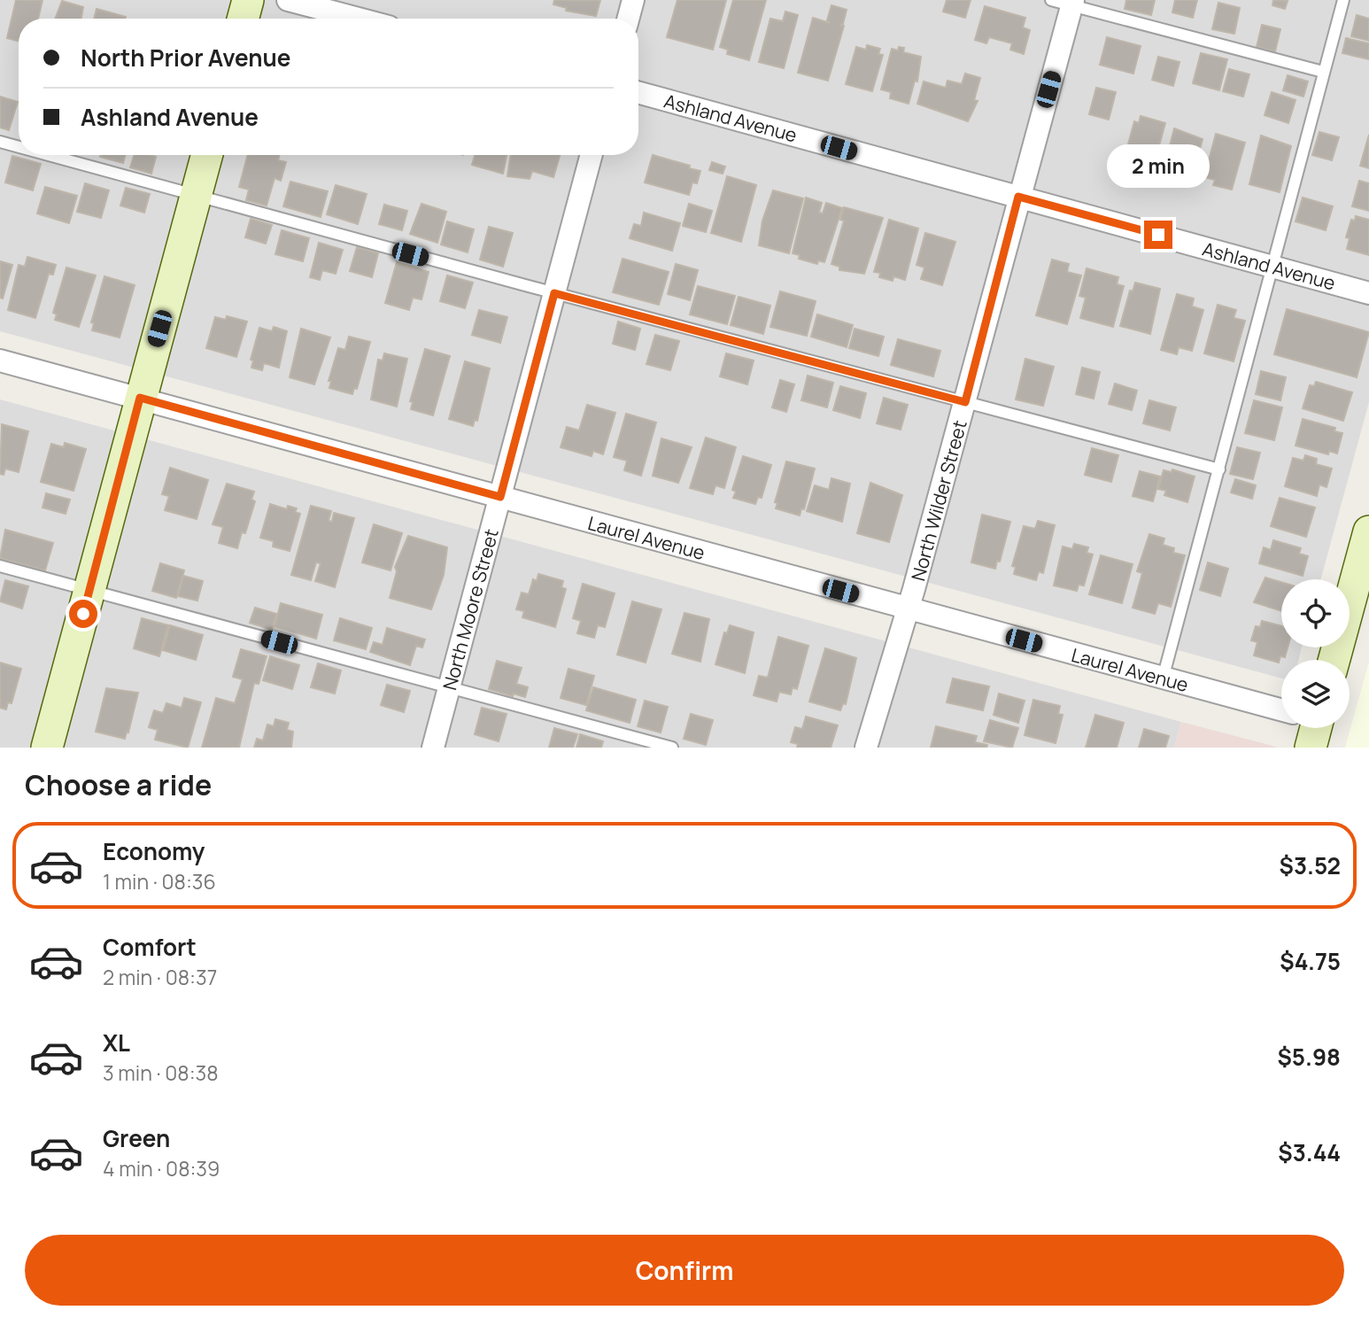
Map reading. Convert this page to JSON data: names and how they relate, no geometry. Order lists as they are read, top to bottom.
{
  "streets": {
    "street": [
      "Ashland Avenue",
      "North Wilder Street",
      "Laurel Avenue",
      "North Moore Street"
    ]
  },
  "crossings": [
    ["Ashland Avenue", "North Wilder Street"],
    ["North Wilder Street", "Laurel Avenue"],
    ["Laurel Avenue", "North Moore Street"]
  ],
  "page": {
    "banner": ["North Prior Avenue", "Ashland Avenue"],
    "bubble": "2 min",
    "heading": "Choose a ride",
    "list": [
      {
        "name": "Economy",
        "note": "1 min · 08:36",
        "value": "$3.52"
      },
      {
        "name": "Comfort",
        "note": "2 min · 08:37",
        "value": "$4.75"
      },
      {
        "name": "XL",
        "note": "3 min · 08:38",
        "value": "$5.98"
      },
      {
        "name": "Green",
        "note": "4 min · 08:39",
        "value": "$3.44"
      }
    ],
    "buttons": "Confirm"
  }
}
